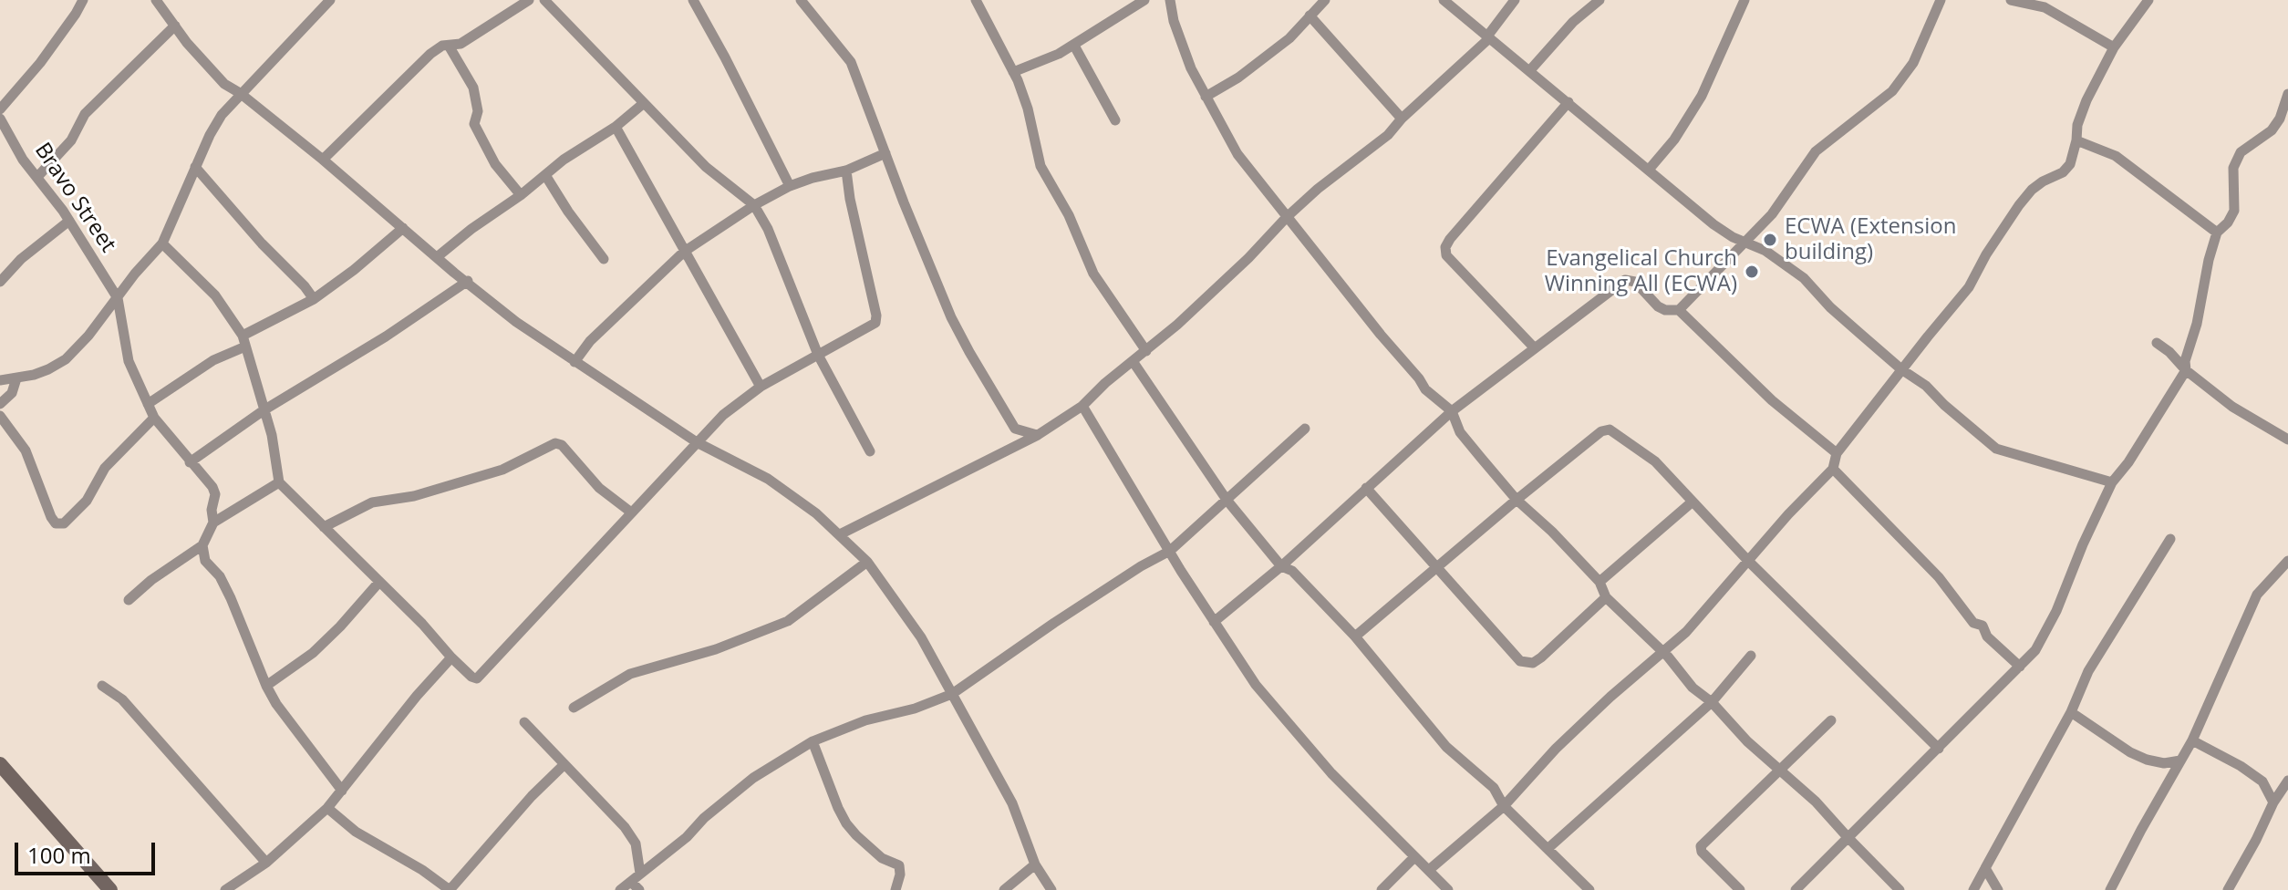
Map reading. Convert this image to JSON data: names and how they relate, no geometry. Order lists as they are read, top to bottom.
{
  "streets": {
    "street": ["Bravo Street"]
  },
  "places": ["ECWA (Extension building)", "Evangelical Church Winning All (ECWA)"],
  "scale_bar": "100 m"
}
